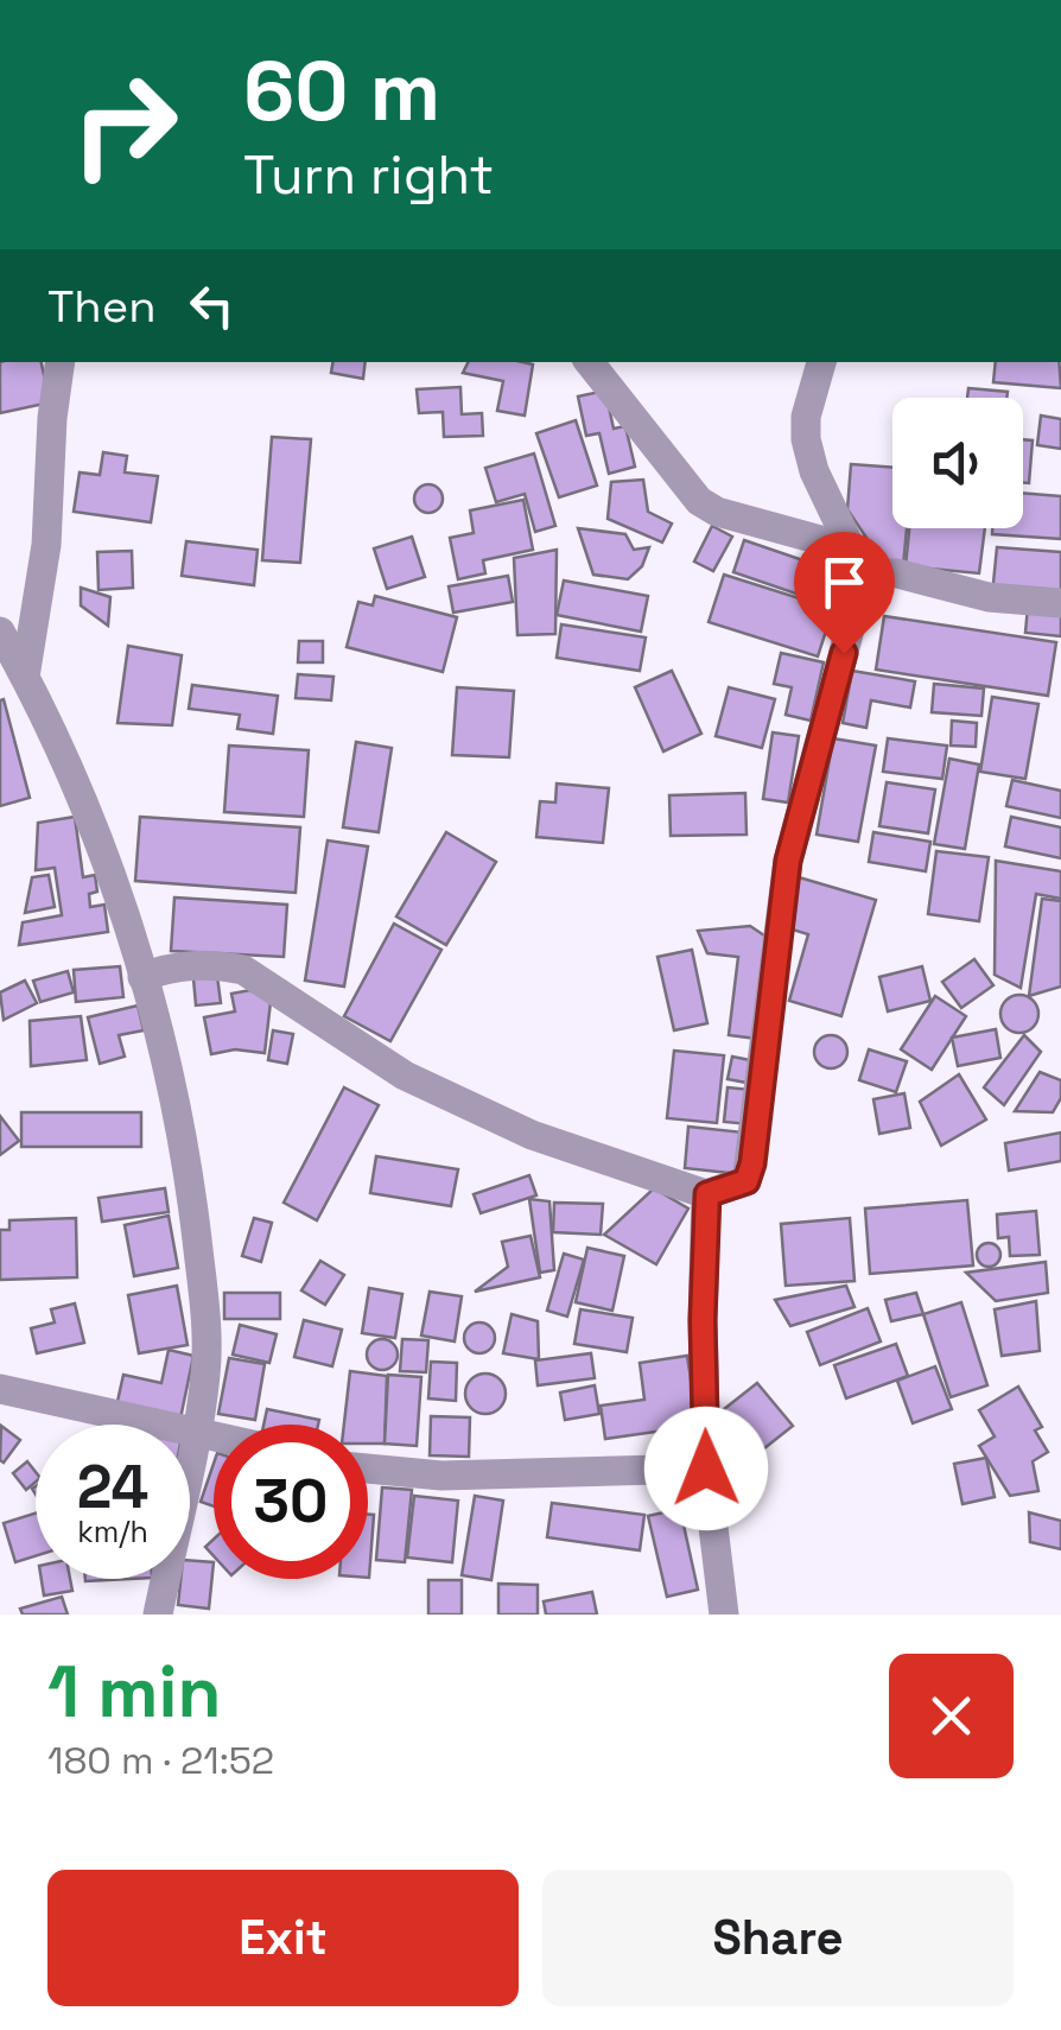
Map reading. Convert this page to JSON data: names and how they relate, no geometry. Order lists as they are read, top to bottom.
{
  "page": {
    "turn": ["60 m", "Turn right"],
    "then": "Then",
    "speed": "24 km/h",
    "limit": "30",
    "heading": ["1 min", "180 m · 21:52"],
    "buttons": ["Exit", "Share"]
  }
}
